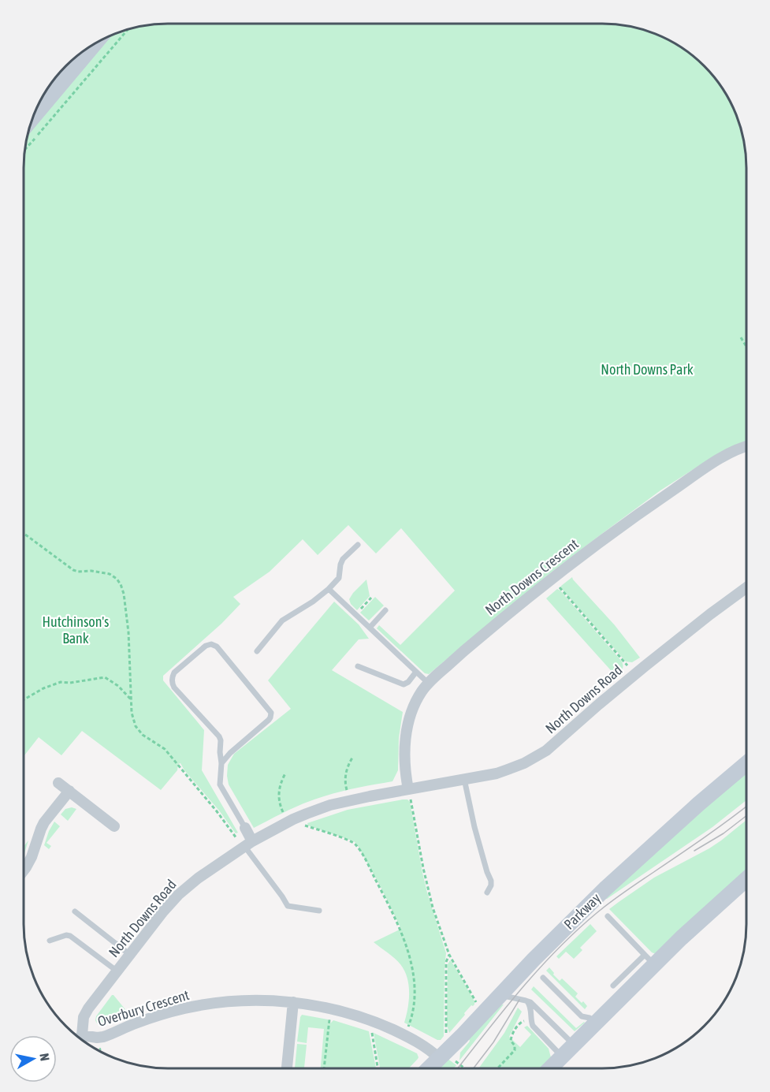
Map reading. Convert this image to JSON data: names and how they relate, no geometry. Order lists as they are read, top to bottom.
{
  "streets": {
    "street": [
      "North Downs Crescent",
      "North Downs Road",
      "Parkway",
      "Overbury Crescent"
    ]
  },
  "crossings": [
    ["North Downs Crescent", "North Downs Road"],
    ["North Downs Road", "Overbury Crescent"],
    ["Parkway", "Overbury Crescent"]
  ],
  "parks": ["North Downs Park", "Hutchinson's Bank"],
  "north": "right"
}
